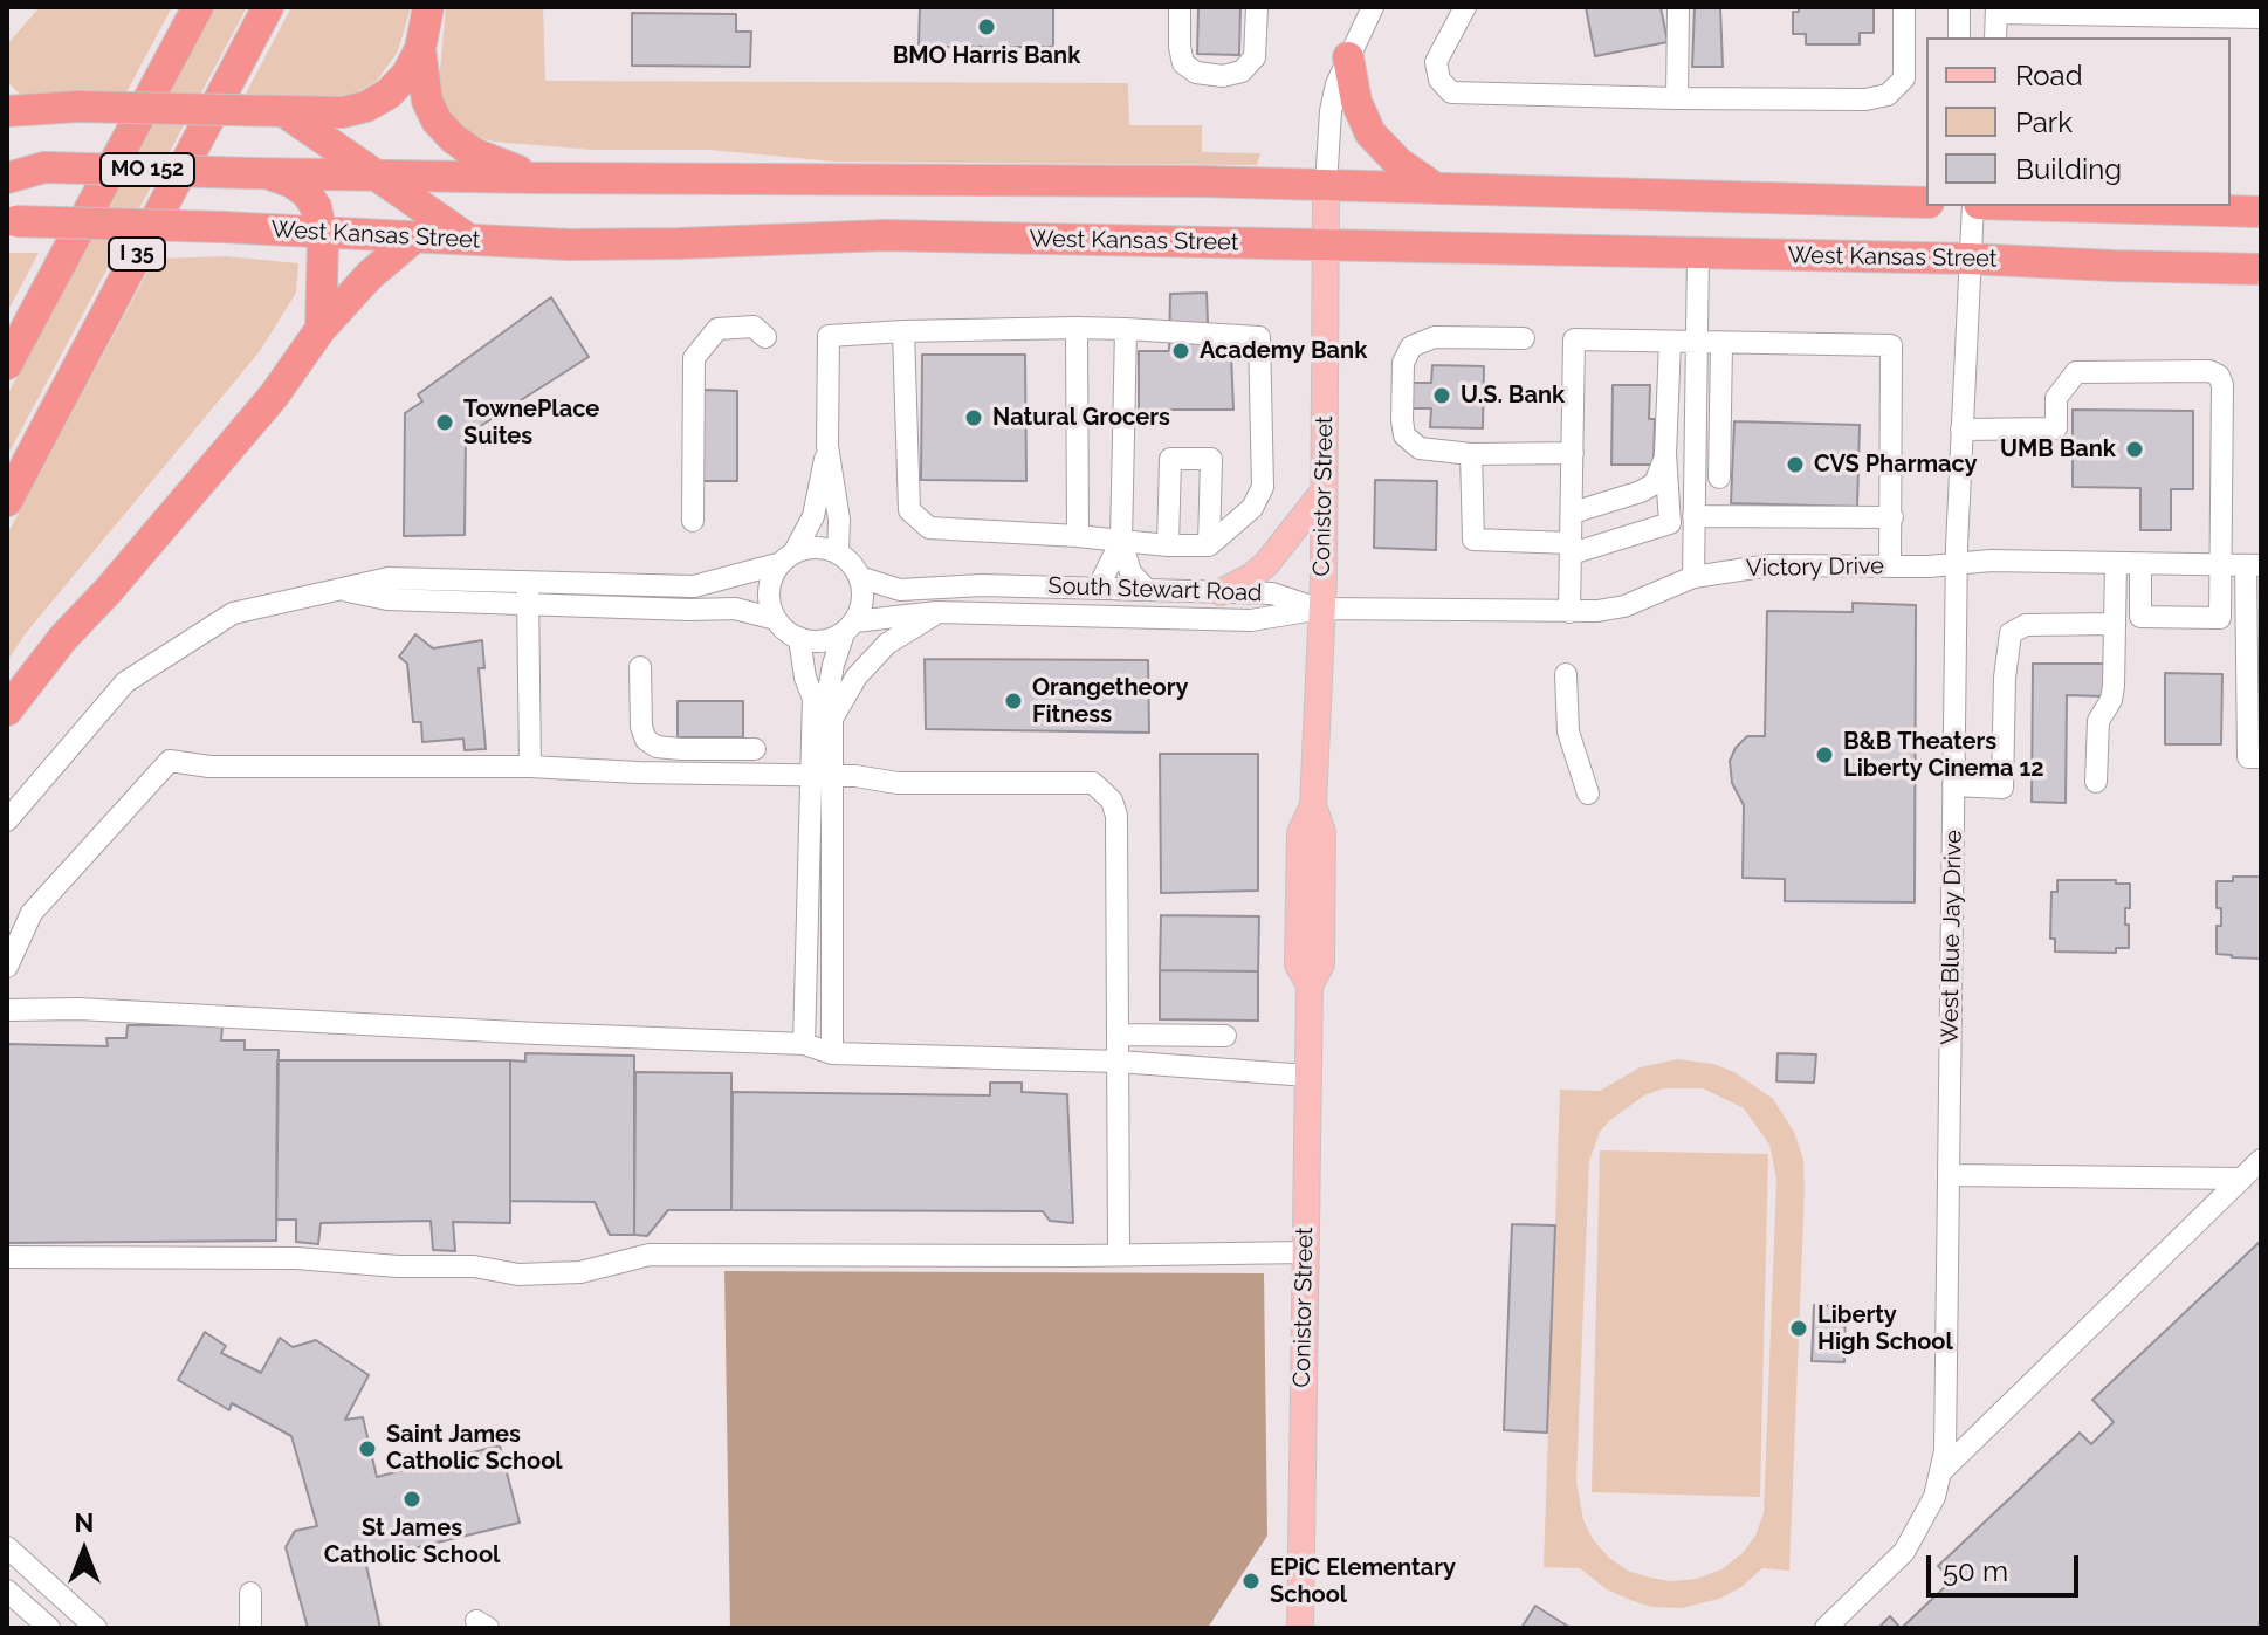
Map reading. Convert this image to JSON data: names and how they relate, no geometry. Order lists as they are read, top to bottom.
{
  "streets": {
    "highway": ["MO 152", "West Kansas Street", "I 35"],
    "main road": ["Conistor Street"],
    "street": ["Victory Drive", "South Stewart Road", "West Blue Jay Drive"]
  },
  "crossings": [
    ["West Kansas Street", "Conistor Street"],
    ["West Kansas Street", "West Blue Jay Drive"],
    ["Conistor Street", "Victory Drive"],
    ["Conistor Street", "South Stewart Road"],
    ["Victory Drive", "South Stewart Road"],
    ["Victory Drive", "West Blue Jay Drive"]
  ],
  "places": [
    "BMO Harris Bank",
    "Academy Bank",
    "U.S. Bank",
    "Natural Grocers",
    "TownePlace Suites",
    "UMB Bank",
    "CVS Pharmacy",
    "Orangetheory Fitness",
    "B&B Theaters Liberty Cinema 12",
    "Liberty High School",
    "Saint James Catholic School",
    "St James Catholic School",
    "EPiC Elementary School"
  ],
  "legend": ["Road", "Park", "Building"],
  "scale_bar": "50 m",
  "north": "top"
}
